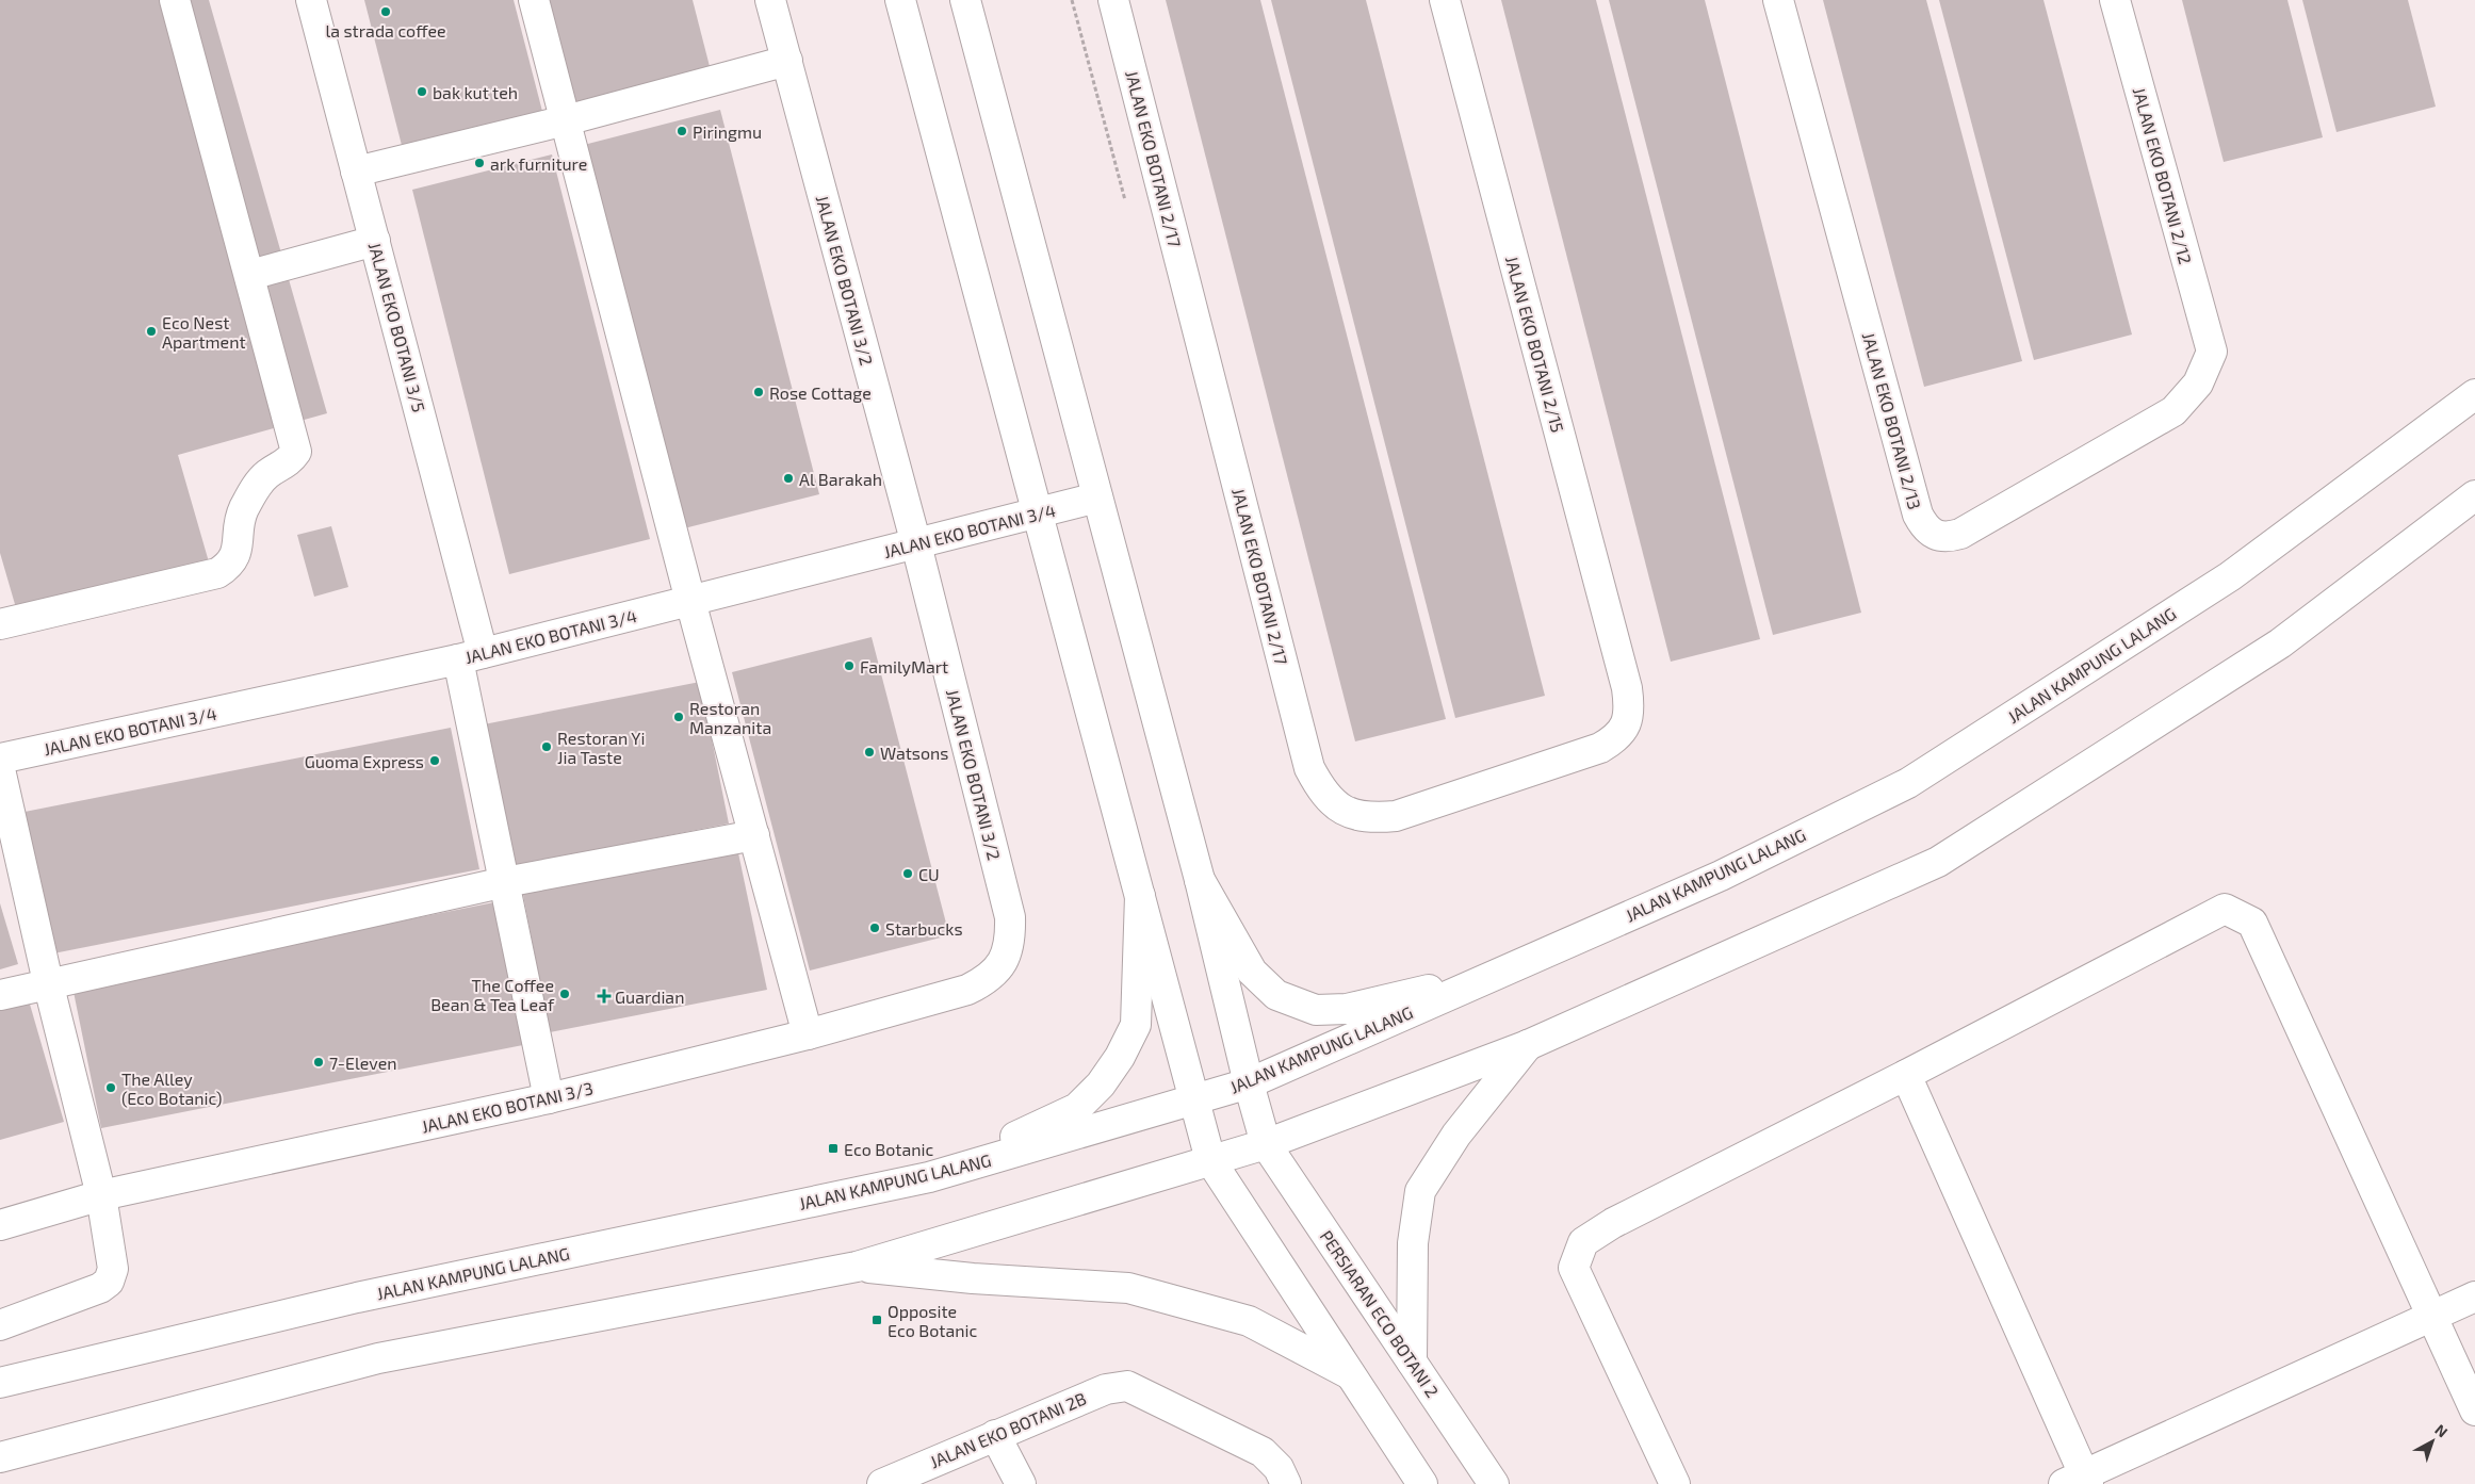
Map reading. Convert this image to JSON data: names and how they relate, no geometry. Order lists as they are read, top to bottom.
{
  "streets": {
    "street": [
      "JALAN EKO BOTANI 2/17",
      "JALAN EKO BOTANI 2/12",
      "JALAN EKO BOTANI 3/2",
      "JALAN EKO BOTANI 3/5",
      "JALAN EKO BOTANI 2/15",
      "JALAN EKO BOTANI 2/13",
      "JALAN EKO BOTANI 3/4",
      "JALAN KAMPUNG LALANG",
      "JALAN EKO BOTANI 3/3",
      "PERSIARAN ECO BOTANI 2",
      "JALAN EKO BOTANI 2B"
    ]
  },
  "crossings": [
    ["JALAN EKO BOTANI 2/17", "JALAN EKO BOTANI 2/15"],
    ["JALAN EKO BOTANI 2/12", "JALAN EKO BOTANI 2/13"],
    ["JALAN EKO BOTANI 3/2", "JALAN EKO BOTANI 3/4"],
    ["JALAN EKO BOTANI 3/2", "JALAN EKO BOTANI 3/3"],
    ["JALAN EKO BOTANI 3/5", "JALAN EKO BOTANI 3/4"],
    ["JALAN EKO BOTANI 3/5", "JALAN EKO BOTANI 3/3"],
    ["JALAN KAMPUNG LALANG", "PERSIARAN ECO BOTANI 2"]
  ],
  "places": {
    "other": [
      "la strada coffee",
      "bak kut teh",
      "Piringmu",
      "ark furniture",
      "Eco Nest Apartment",
      "Rose Cottage",
      "Al Barakah",
      "FamilyMart",
      "Restoran Manzanita",
      "Restoran Yi Jia Taste",
      "Watsons",
      "Guoma Express",
      "CU",
      "Starbucks",
      "The Coffee Bean & Tea Leaf",
      "7-Eleven",
      "The Alley (Eco Botanic)"
    ],
    "health": ["Guardian"],
    "transit": ["Eco Botanic", "Opposite Eco Botanic"]
  },
  "north": "top right"
}
